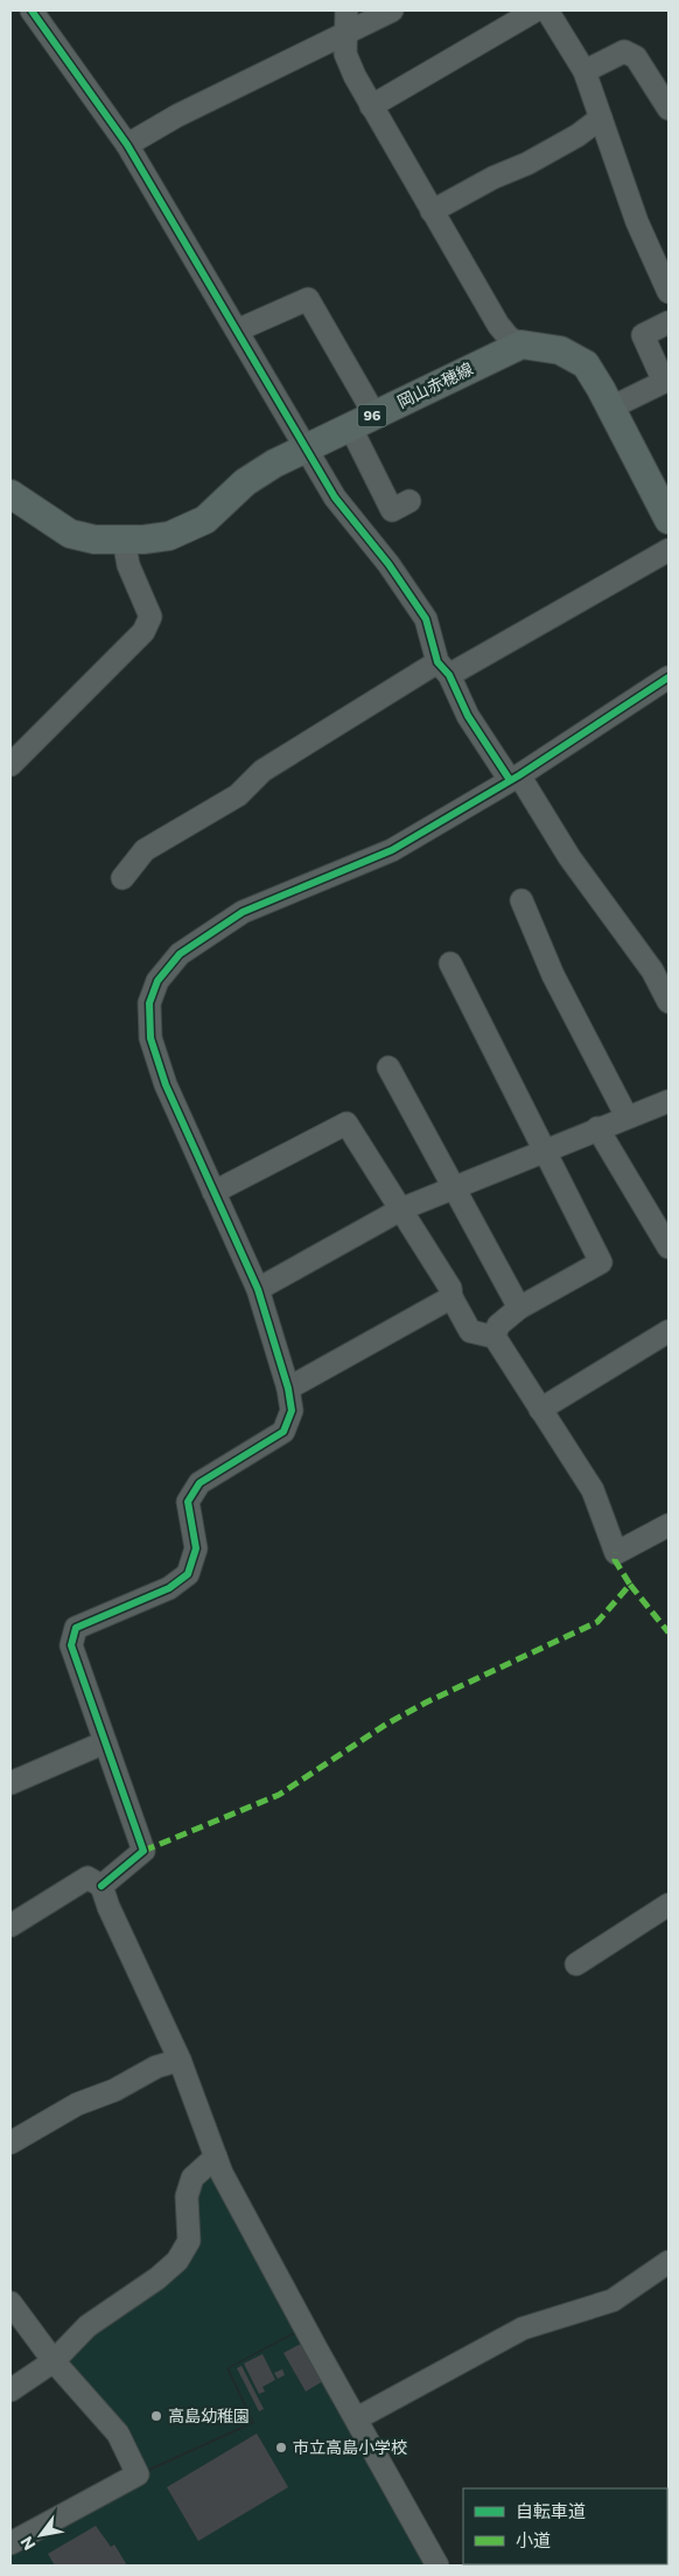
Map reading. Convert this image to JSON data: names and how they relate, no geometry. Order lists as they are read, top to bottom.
{
  "streets": {
    "main road": ["岡山赤穂線", "96"]
  },
  "places": ["高島幼稚園", "市立高島小学校"],
  "legend": ["自転車道", "小道"],
  "north": "bottom left"
}
